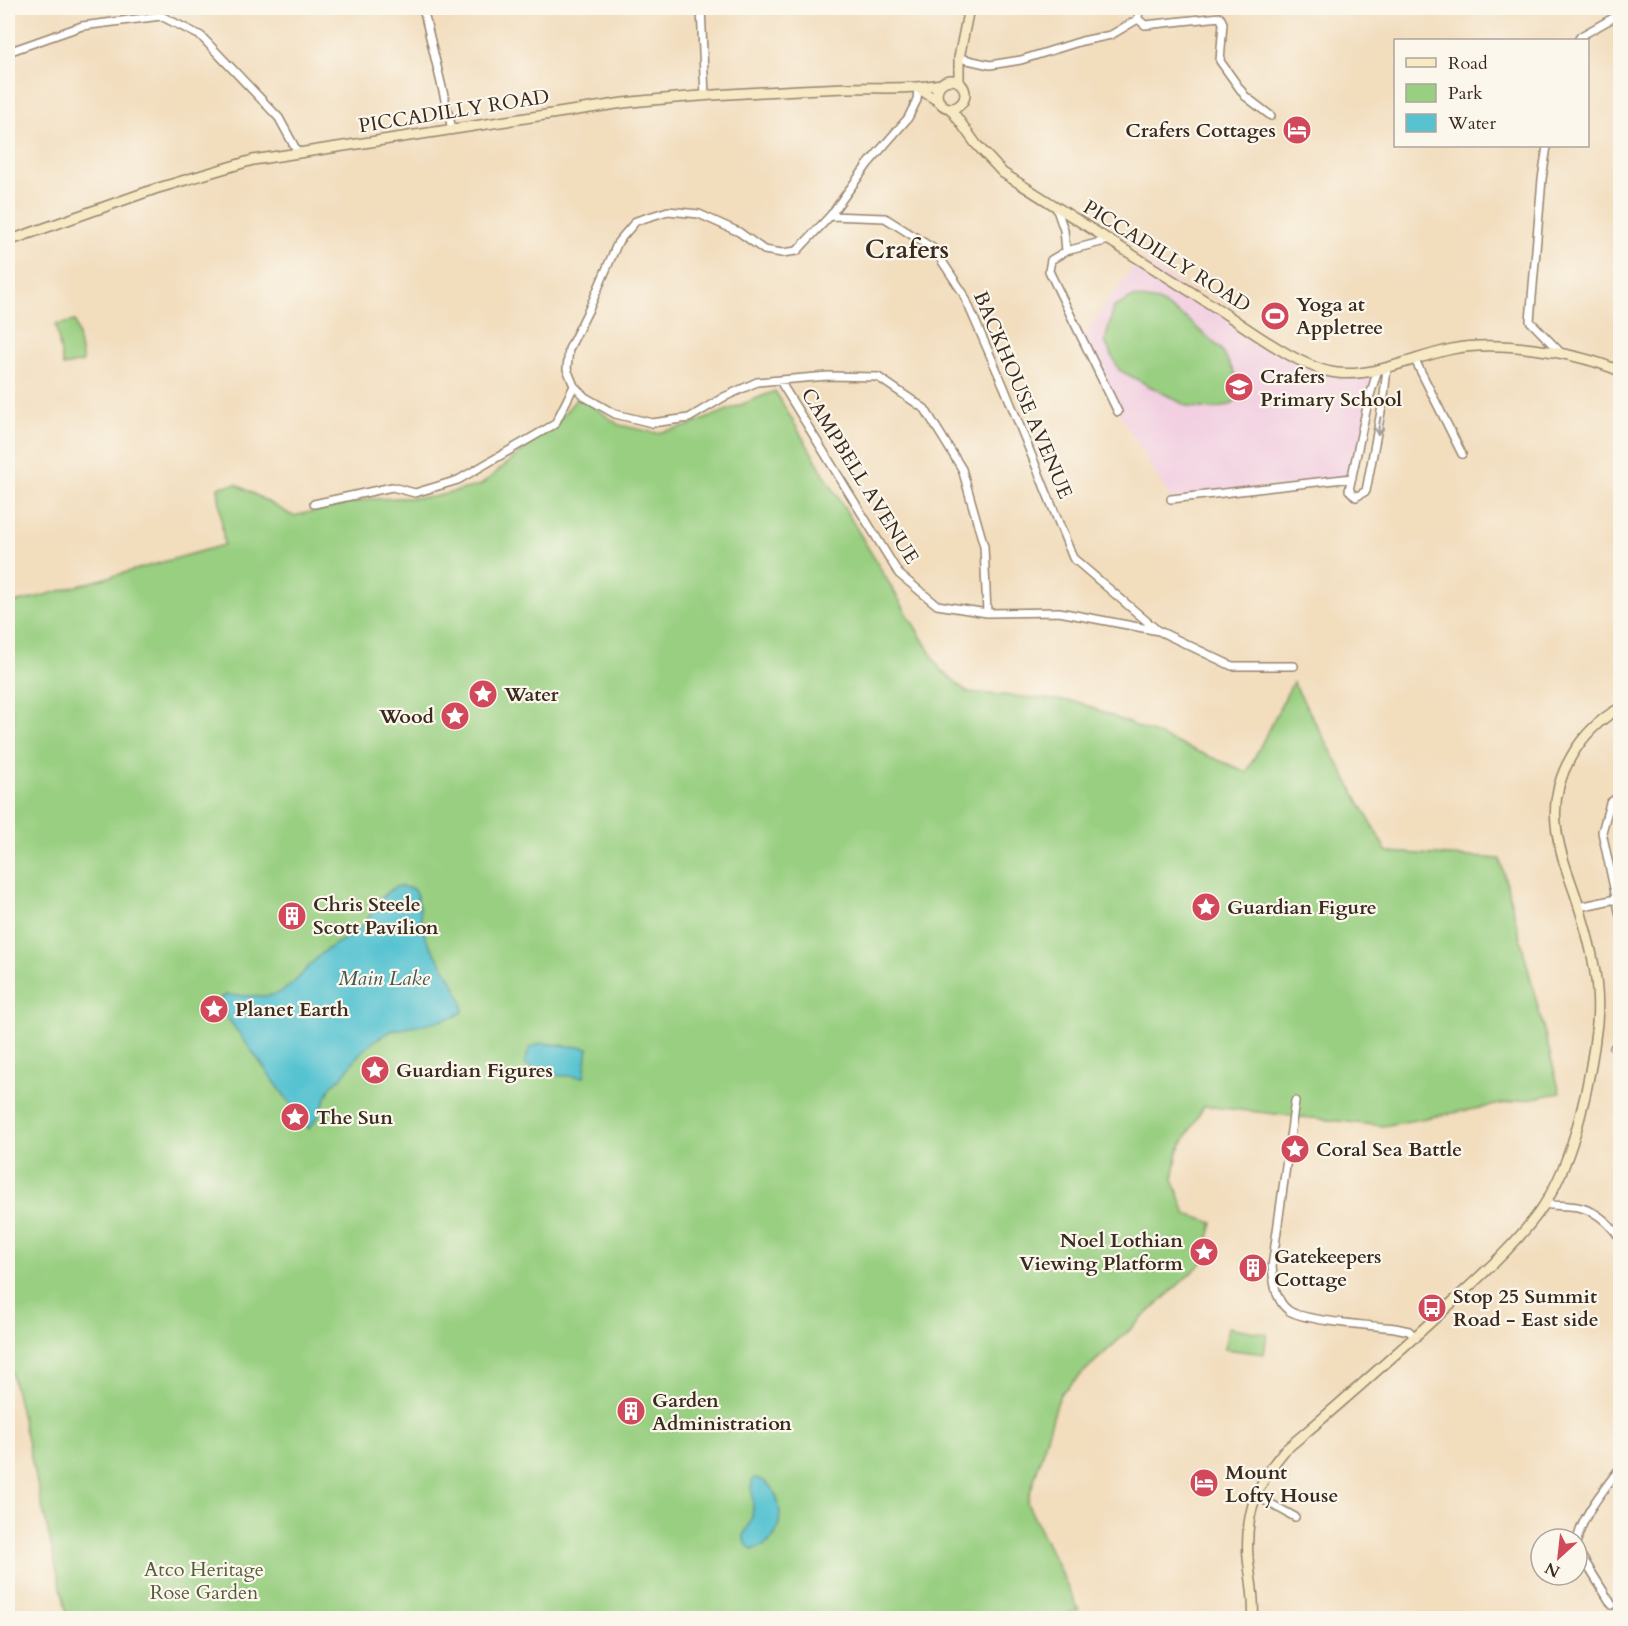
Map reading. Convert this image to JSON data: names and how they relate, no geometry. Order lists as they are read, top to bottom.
{
  "streets": {
    "main road": ["PICCADILLY ROAD"],
    "street": ["BACKHOUSE AVENUE", "CAMPBELL AVENUE"]
  },
  "crossings": [
    ["BACKHOUSE AVENUE", "CAMPBELL AVENUE"]
  ],
  "districts": ["Crafers"],
  "water": ["Main Lake"],
  "parks": ["Atco Heritage Rose Garden"],
  "places": {
    "hotel": ["Crafers Cottages", "Mount Lofty House"],
    "sports": ["Yoga at Appletree"],
    "school or university": ["Crafers Primary School"],
    "place": [
      "Water",
      "Wood",
      "Guardian Figure",
      "Planet Earth",
      "Guardian Figures",
      "The Sun",
      "Coral Sea Battle",
      "Noel Lothian Viewing Platform"
    ],
    "building": ["Chris Steele Scott Pavilion", "Gatekeepers Cottage", "Garden Administration"],
    "bus stop": ["Stop 25 Summit Road - East side"]
  },
  "legend": ["Road", "Park", "Water"],
  "north": "bottom left"
}
